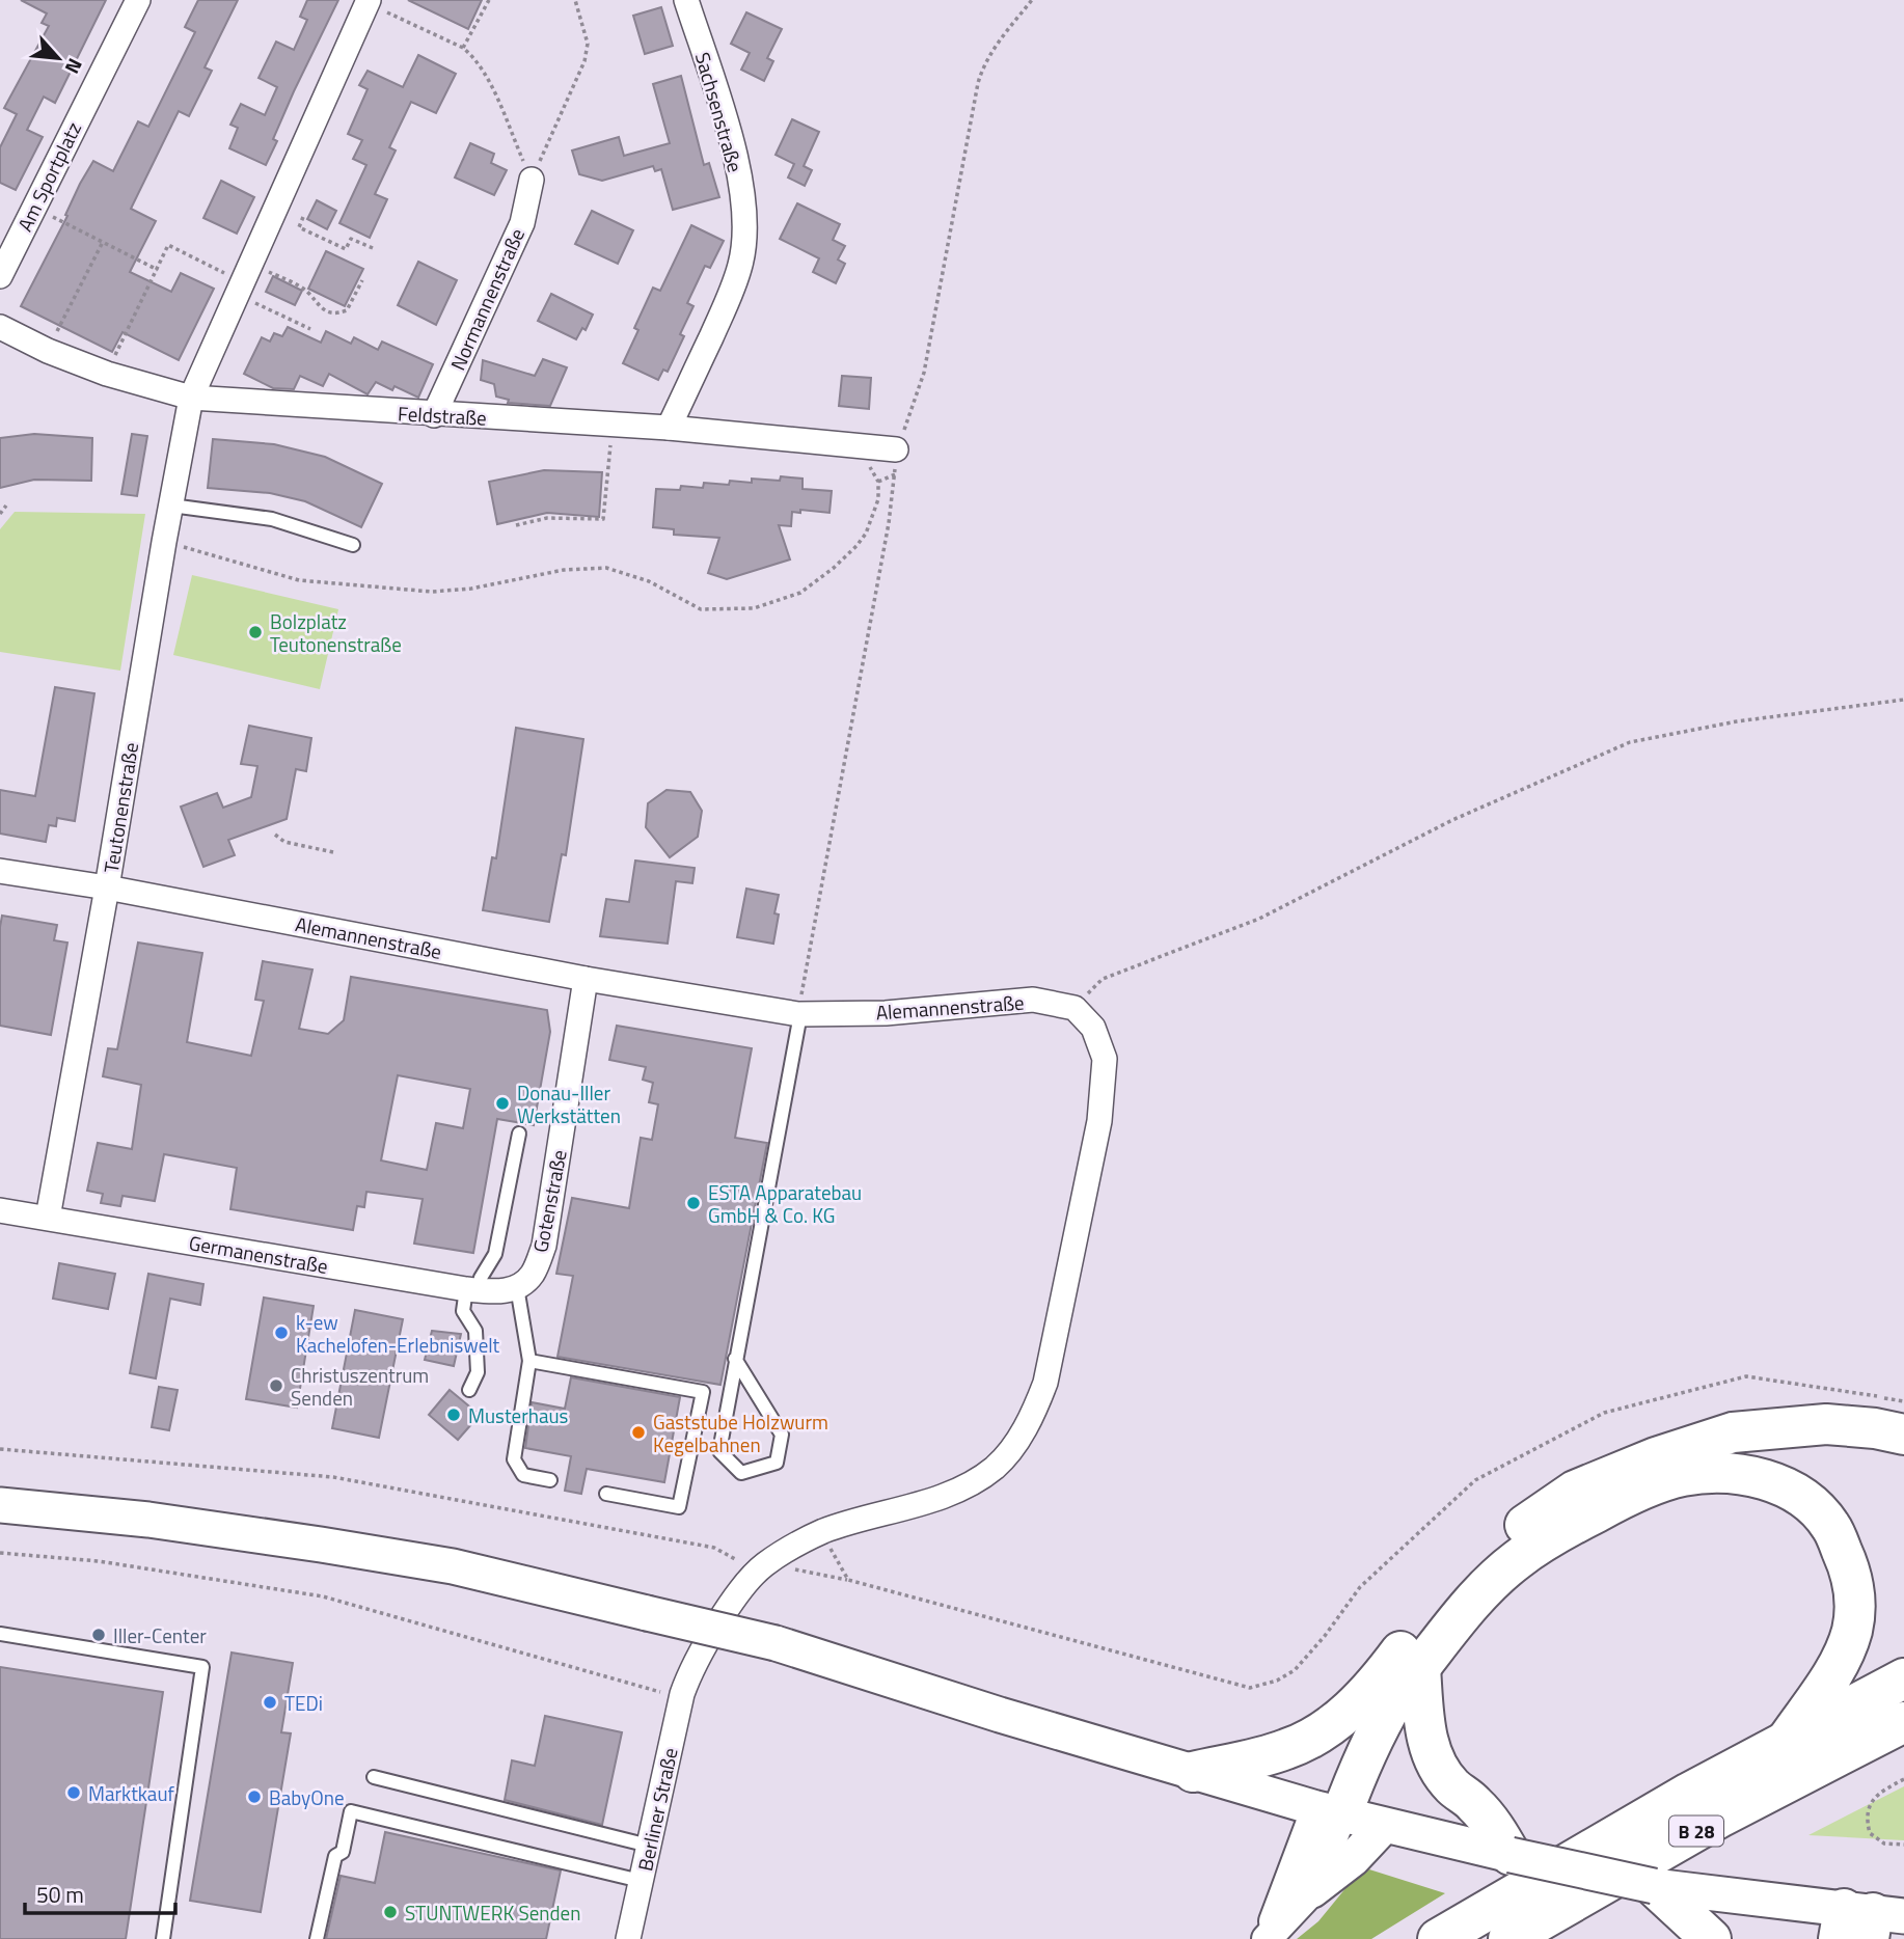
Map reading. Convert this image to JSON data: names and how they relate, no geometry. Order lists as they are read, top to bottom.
{
  "streets": {
    "highway": ["B 28"],
    "street": [
      "Sachsenstraße",
      "Am Sportplatz",
      "Normannenstraße",
      "Feldstraße",
      "Teutonenstraße",
      "Alemannenstraße",
      "Gotenstraße",
      "Germanenstraße",
      "Berliner Straße"
    ]
  },
  "crossings": [
    ["Sachsenstraße", "Feldstraße"],
    ["Normannenstraße", "Feldstraße"],
    ["Feldstraße", "Teutonenstraße"],
    ["Teutonenstraße", "Alemannenstraße"],
    ["Teutonenstraße", "Germanenstraße"],
    ["Alemannenstraße", "Gotenstraße"],
    ["Gotenstraße", "Germanenstraße"]
  ],
  "places": [
    "Bolzplatz Teutonenstraße",
    "Donau-Iller Werkstätten",
    "ESTA Apparatebau GmbH & Co. KG",
    "k-ew Kachelofen-Erlebniswelt",
    "Christuszentrum Senden",
    "Musterhaus",
    "Gaststube Holzwurm Kegelbahnen",
    "Iller-Center",
    "TEDi",
    "Marktkauf",
    "BabyOne",
    "STUNTWERK Senden"
  ],
  "scale_bar": "50 m",
  "north": "bottom right"
}
